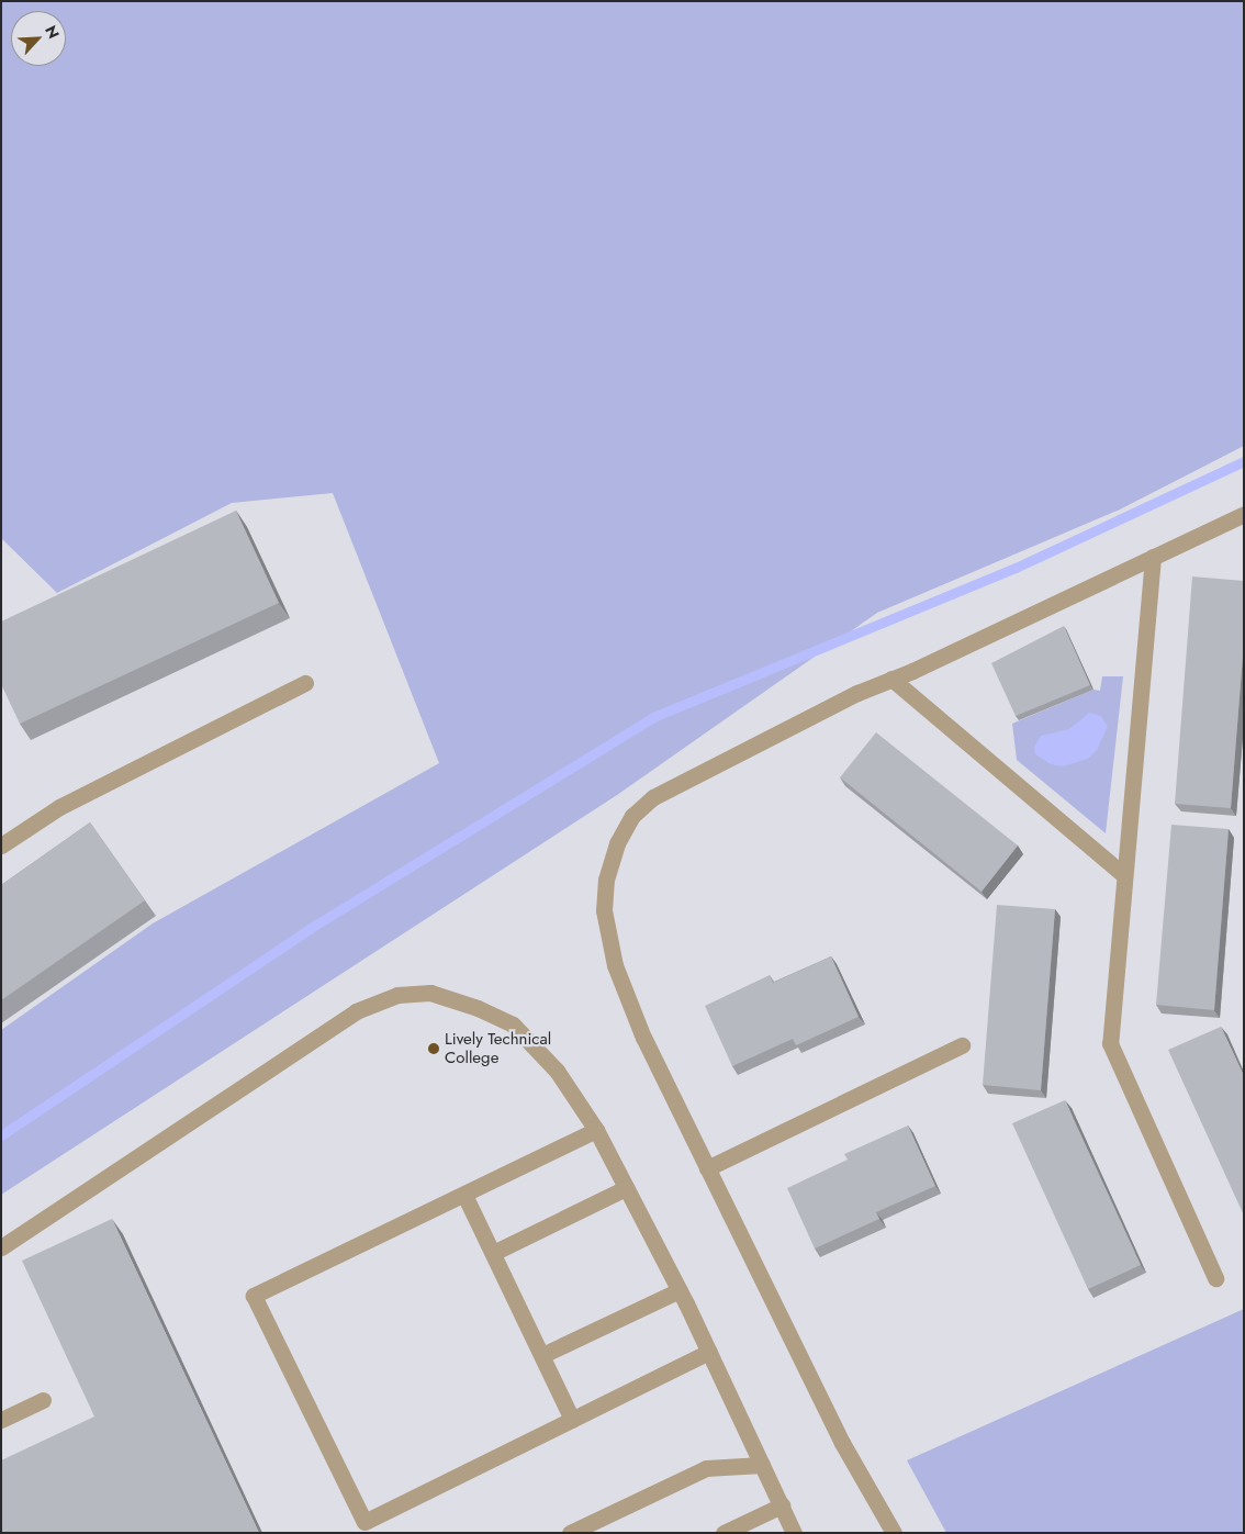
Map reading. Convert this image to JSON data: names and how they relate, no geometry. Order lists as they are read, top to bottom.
{
  "places": ["Lively Technical College"],
  "north": "top right"
}
